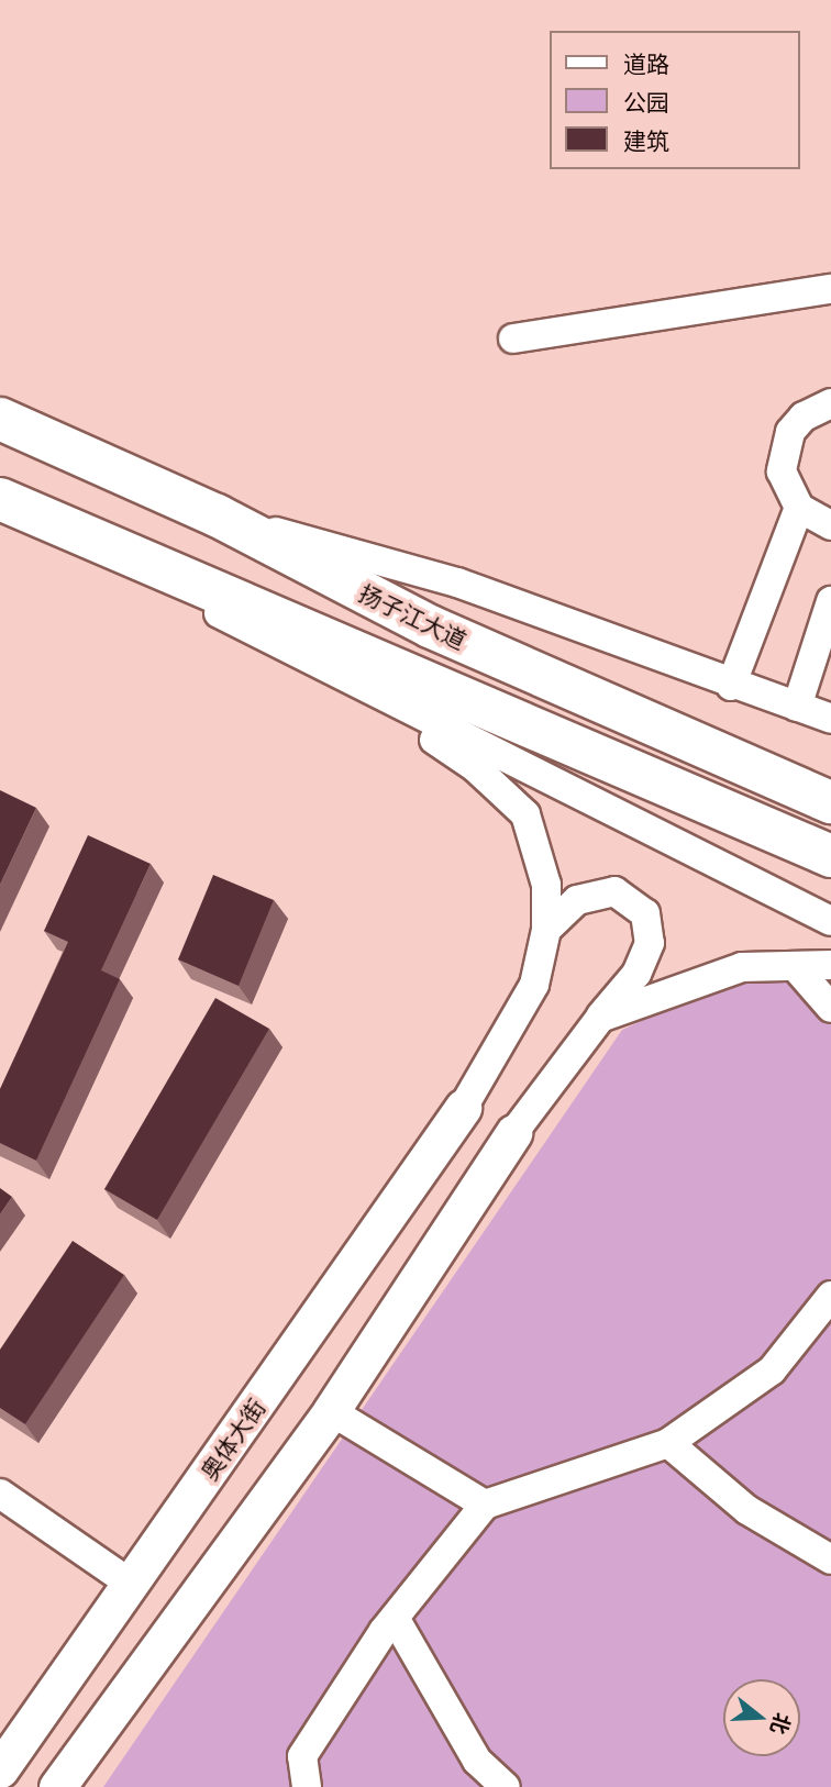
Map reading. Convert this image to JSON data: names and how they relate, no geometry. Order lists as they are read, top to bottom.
{
  "streets": {
    "highway": ["扬子江大道"],
    "main road": ["奥体大街"]
  },
  "legend": ["道路", "公园", "建筑"],
  "north": "right"
}
